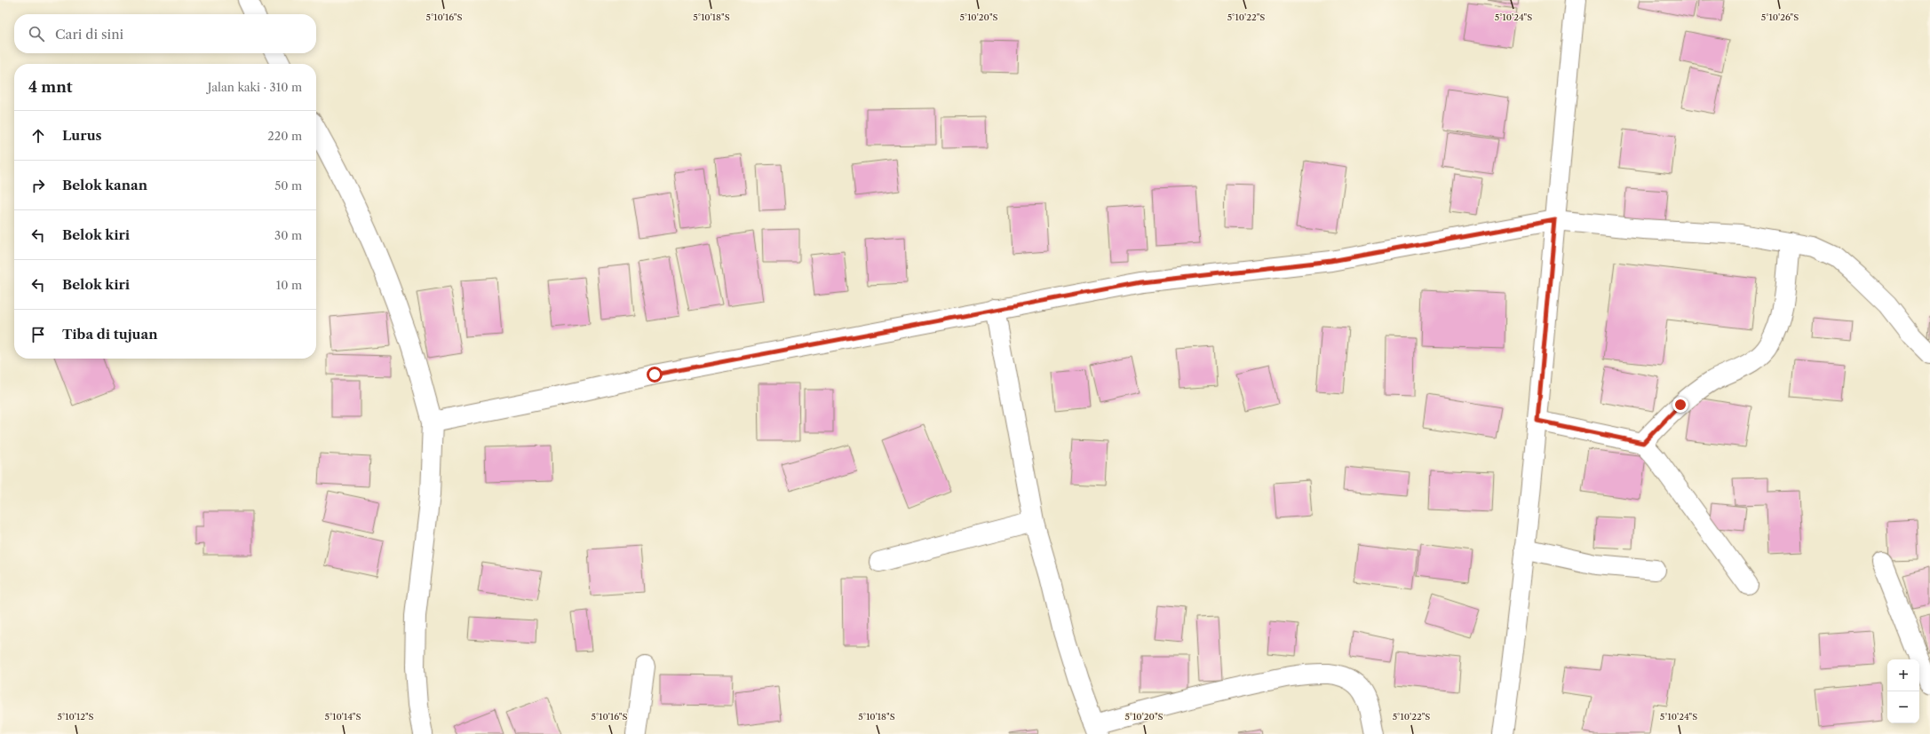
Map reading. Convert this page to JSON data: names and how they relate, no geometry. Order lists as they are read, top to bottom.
{
  "page": {
    "search": "Cari di sini",
    "heading": ["4 mnt", "Jalan kaki · 310 m"],
    "list": [
      ["Lurus", "220 m"],
      ["Belok kanan", "50 m"],
      ["Belok kiri", "30 m"],
      ["Belok kiri", "10 m"],
      "Tiba di tujuan"
    ],
    "map_buttons": ["+", "−"]
  },
  "coordinates": [
    "5°10'16\"S",
    "5°10'18\"S",
    "5°10'20\"S",
    "5°10'22\"S",
    "5°10'24\"S",
    "5°10'26\"S",
    "5°10'12\"S",
    "5°10'14\"S"
  ]
}
